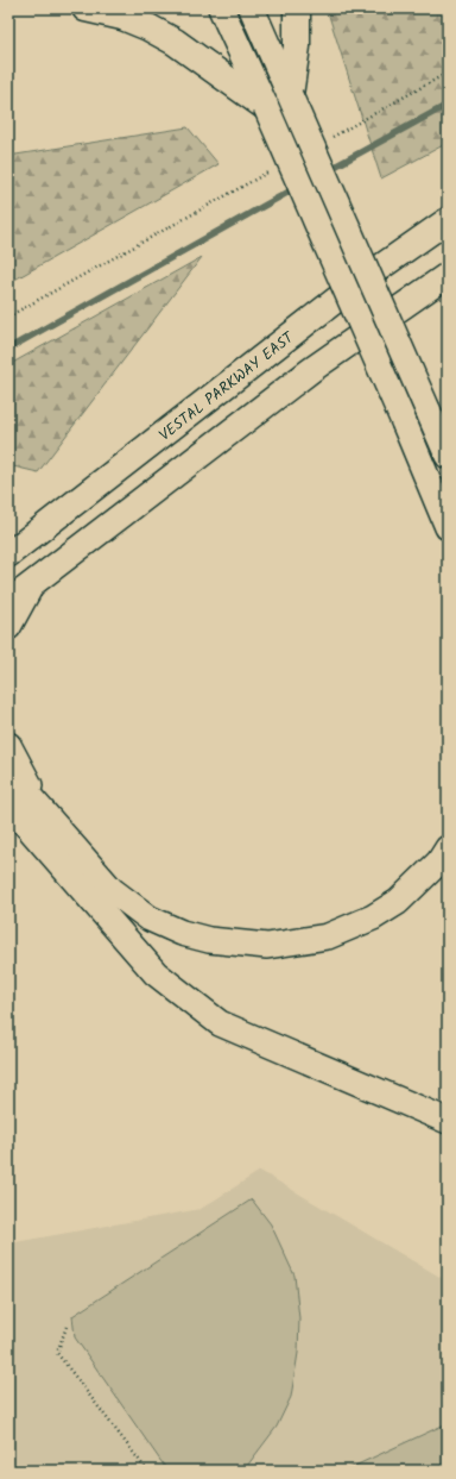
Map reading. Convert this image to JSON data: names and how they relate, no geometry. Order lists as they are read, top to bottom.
{
  "streets": {
    "main road": ["VESTAL PARKWAY EAST"]
  }
}
